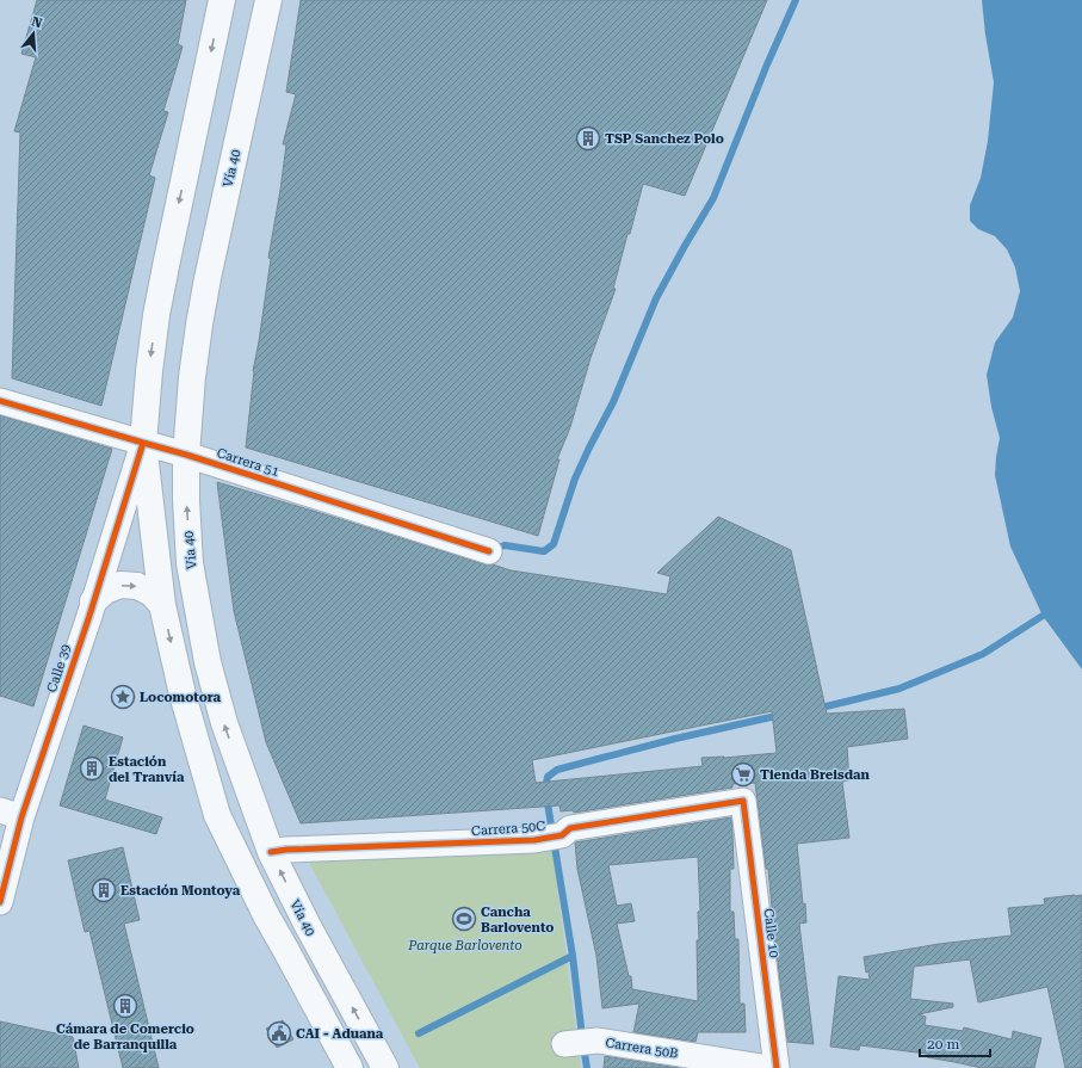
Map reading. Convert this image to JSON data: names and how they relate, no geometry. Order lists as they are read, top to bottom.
{
  "streets": {
    "highway": ["Vía 40"],
    "street": [
      "Carrera 51",
      "Calle 39",
      "Carrera 50C",
      "Calle 10",
      "Carrera 50B"
    ]
  },
  "crossings": [
    ["Vía 40", "Carrera 51"],
    ["Vía 40", "Carrera 50C"],
    ["Carrera 51", "Calle 39"],
    ["Carrera 50C", "Calle 10"]
  ],
  "parks": ["Parque Barlovento"],
  "places": {
    "building": [
      "TSP Sanchez Polo",
      "Estación del Tranvía",
      "Estación Montoya",
      "Cámara de Comercio de Barranquilla"
    ],
    "place": ["Locomotora"],
    "supermarket": ["Tienda Breisdan"],
    "sports": ["Cancha Barlovento"],
    "public building": ["CAI - Aduana"]
  },
  "scale_bar": "20 m",
  "north": "top"
}
